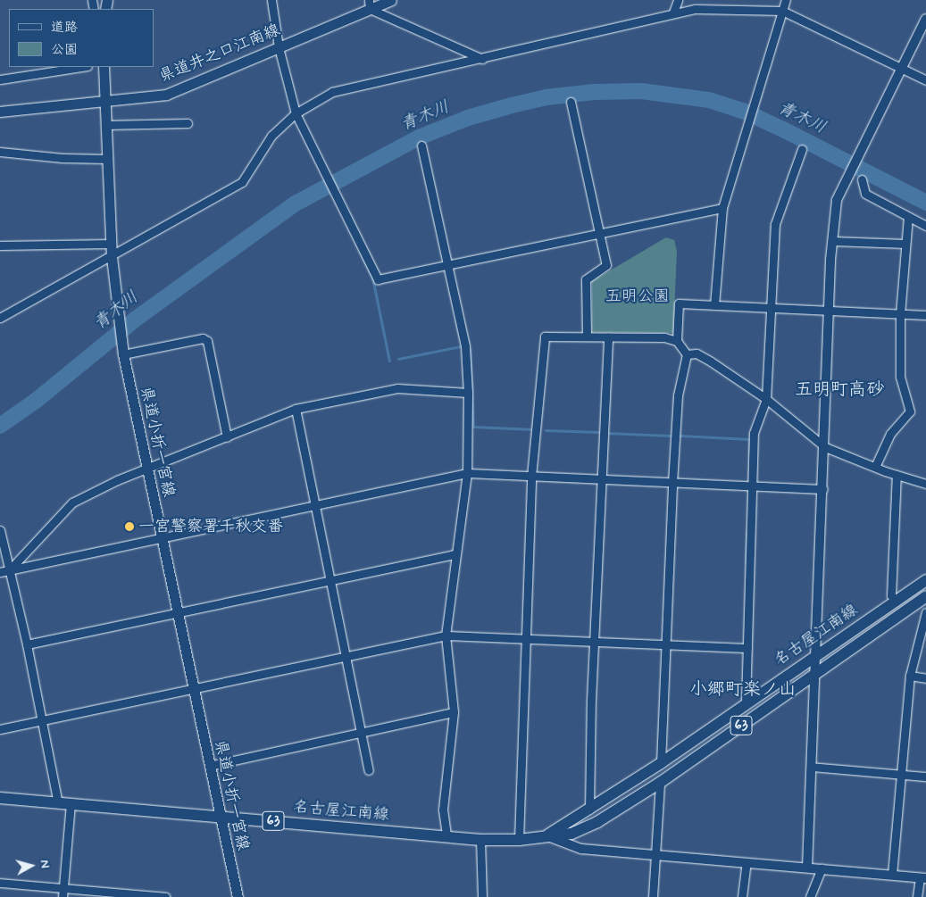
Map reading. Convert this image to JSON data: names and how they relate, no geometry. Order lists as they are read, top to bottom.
{
  "streets": {
    "main road": [
      "県道井之口江南線",
      "県道小折一宮線",
      "名古屋江南線",
      "63"
    ]
  },
  "crossings": [
    ["県道井之口江南線", "県道小折一宮線"],
    ["県道小折一宮線", "名古屋江南線"]
  ],
  "districts": ["五明町高砂", "小郷町楽ノ山"],
  "water": ["青木川"],
  "parks": ["五明公園"],
  "places": ["一宮警察署千秋交番"],
  "legend": ["道路", "公園"],
  "north": "right"
}
